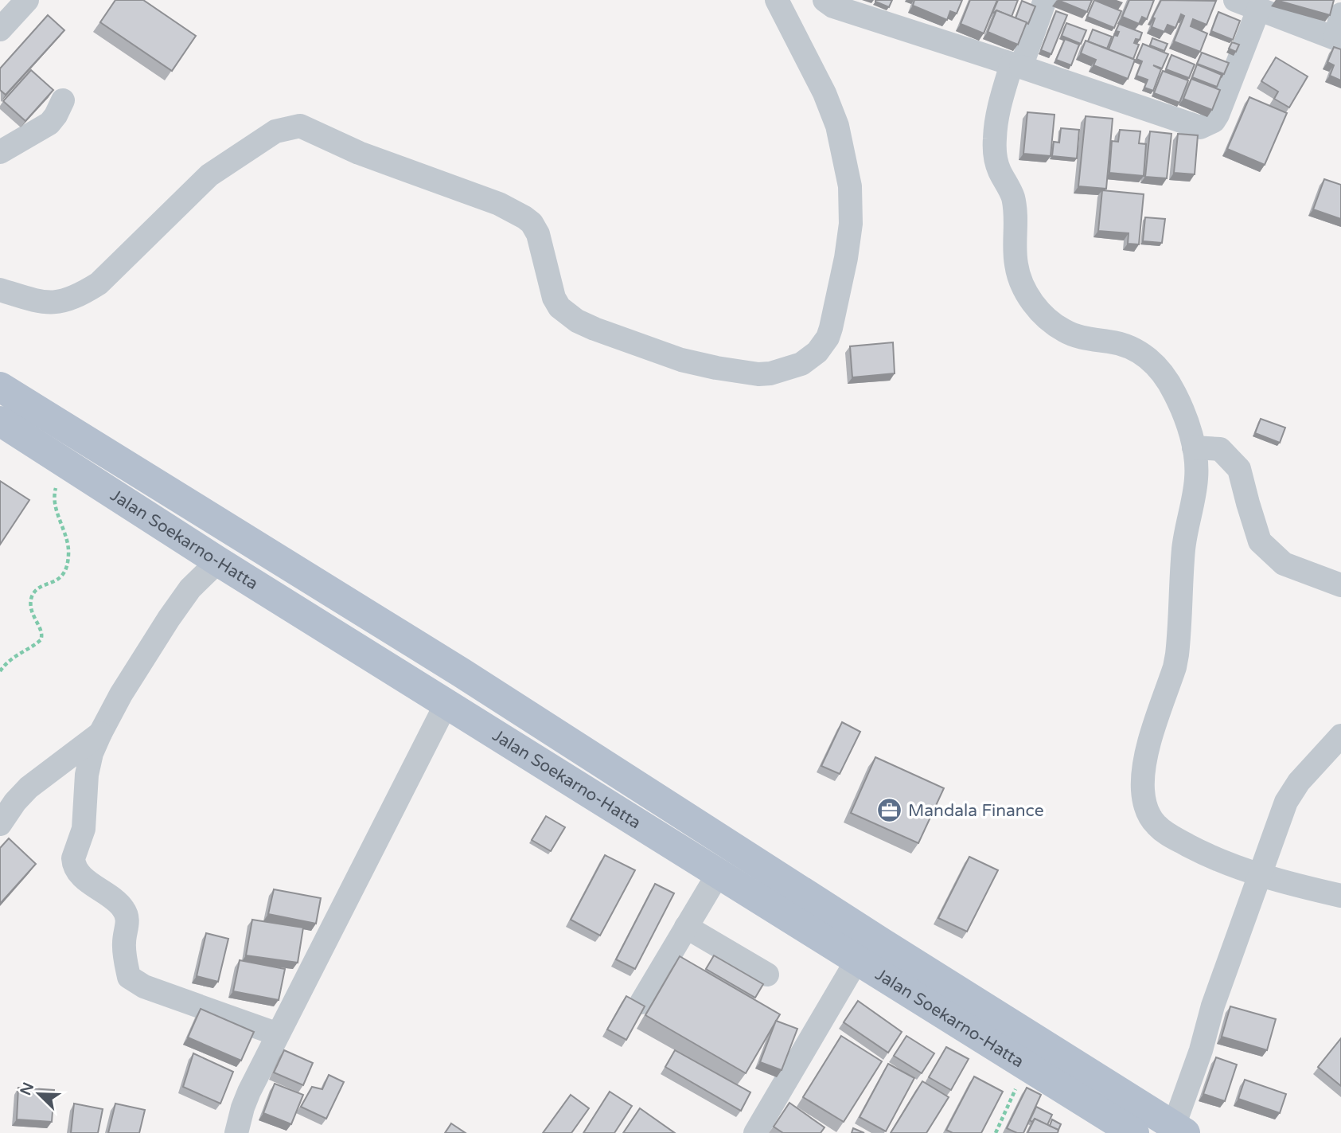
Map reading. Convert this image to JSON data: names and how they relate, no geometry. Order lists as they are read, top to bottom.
{
  "streets": {
    "main road": ["Jalan Soekarno-Hatta"]
  },
  "places": {
    "office": ["Mandala Finance"]
  },
  "north": "top left"
}
